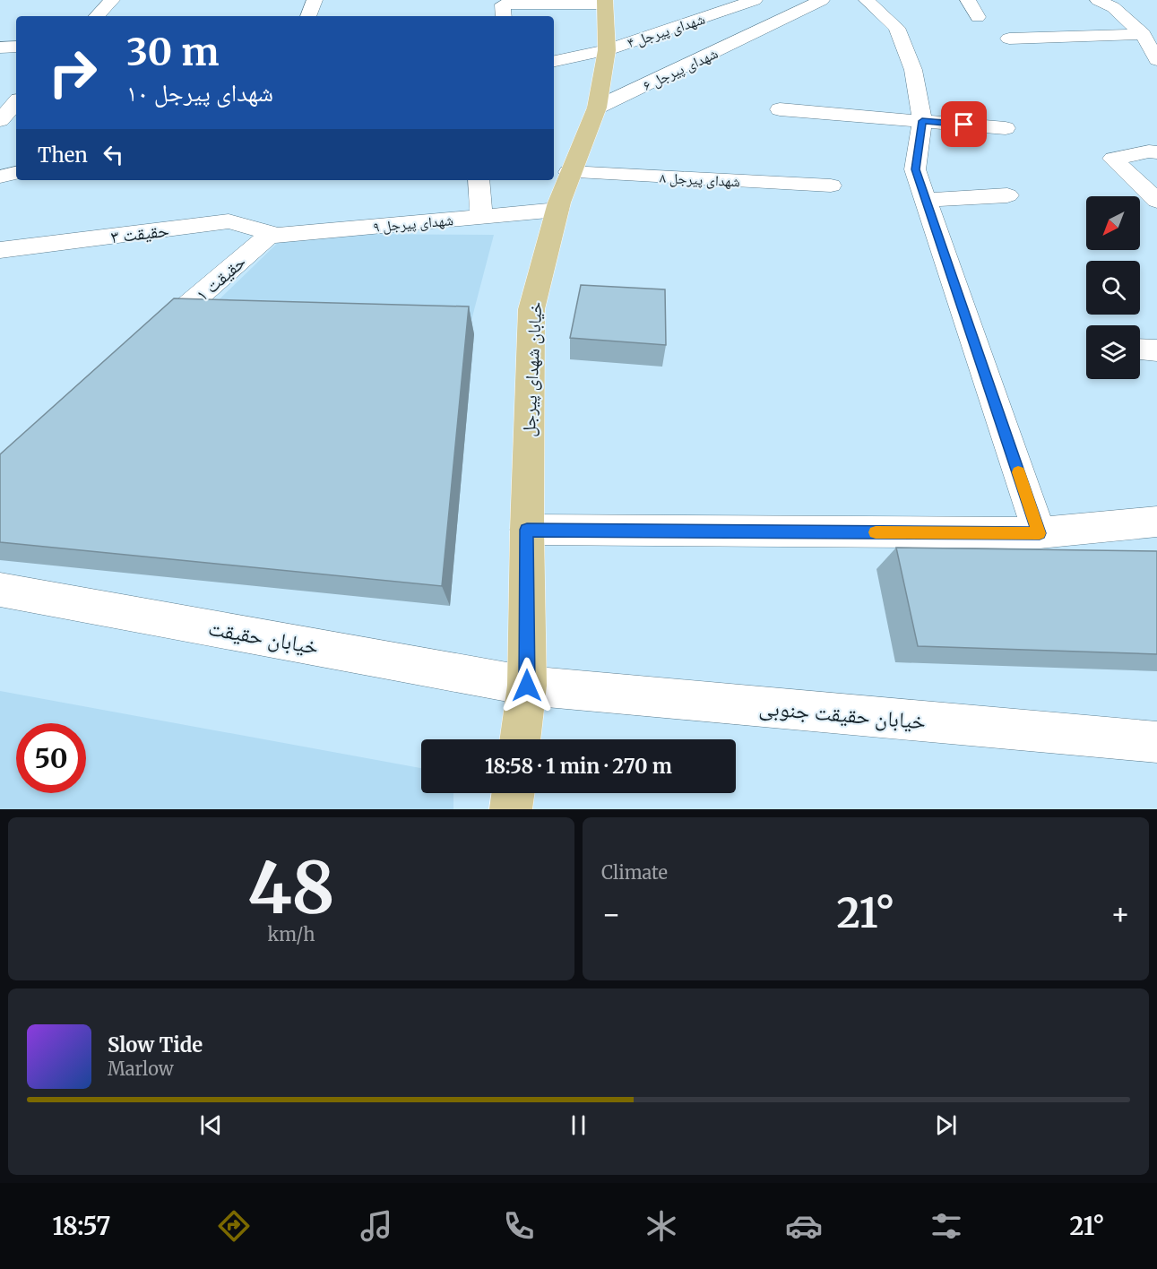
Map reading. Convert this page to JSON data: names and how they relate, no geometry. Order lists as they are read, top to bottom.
{
  "streets": {
    "main road": ["خیابان شهدای پیرجل"],
    "street": [
      "شهدای پیرجل ۴",
      "شهدای پیرجل ۶",
      "شهدای پیرجل ۸",
      "شهدای پیرجل ۹",
      "حقیقت ۳",
      "حقیقت ۱",
      "خیابان حقیقت",
      "خیابان حقیقت جنوبی"
    ]
  },
  "crossings": [
    ["شهدای پیرجل ۴", "خیابان شهدای پیرجل"],
    ["شهدای پیرجل ۶", "خیابان شهدای پیرجل"],
    ["شهدای پیرجل ۸", "خیابان شهدای پیرجل"],
    ["شهدای پیرجل ۹", "حقیقت ۳"],
    ["شهدای پیرجل ۹", "حقیقت ۱"],
    ["شهدای پیرجل ۹", "خیابان شهدای پیرجل"],
    ["حقیقت ۳", "حقیقت ۱"],
    ["خیابان شهدای پیرجل", "خیابان حقیقت"],
    ["خیابان شهدای پیرجل", "خیابان حقیقت جنوبی"],
    ["خیابان حقیقت", "خیابان حقیقت جنوبی"]
  ],
  "north": "bottom left",
  "page": {
    "turn": ["30 m", "شهدای پیرجل ۱۰"],
    "then": "Then",
    "limit": "50",
    "trip": "18:58 · 1 min · 270 m",
    "tile": [
      ["48", "km/h"],
      "Climate"
    ],
    "heat": ["−", "21°", "+"],
    "song": ["Slow Tide", "Marlow"],
    "tabs": ["18:57", "21°"]
  }
}
